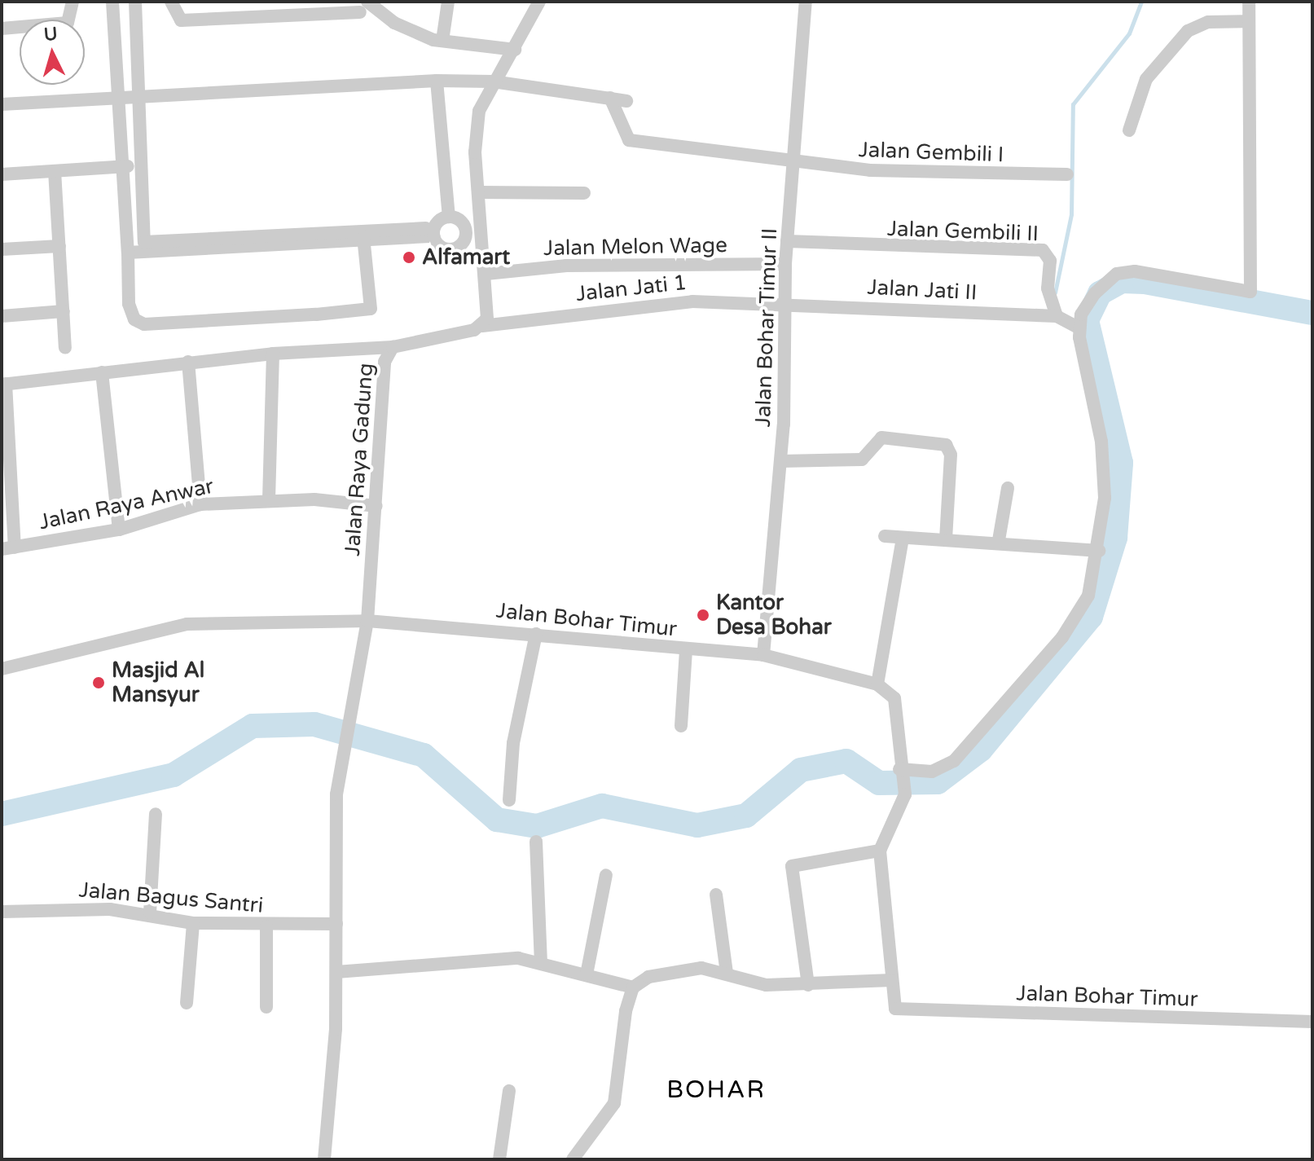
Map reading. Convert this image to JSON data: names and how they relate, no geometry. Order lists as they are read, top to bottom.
{
  "streets": {
    "street": [
      "Jalan Gembili I",
      "Jalan Gembili II",
      "Jalan Melon Wage",
      "Jalan Jati 1",
      "Jalan Jati II",
      "Jalan Bohar Timur II",
      "Jalan Raya Gadung",
      "Jalan Raya Anwar",
      "Jalan Bohar Timur",
      "Jalan Bagus Santri"
    ]
  },
  "crossings": [
    ["Jalan Gembili I", "Jalan Bohar Timur II"],
    ["Jalan Gembili II", "Jalan Jati II"],
    ["Jalan Gembili II", "Jalan Bohar Timur II"],
    ["Jalan Melon Wage", "Jalan Bohar Timur II"],
    ["Jalan Jati 1", "Jalan Jati II"],
    ["Jalan Jati 1", "Jalan Bohar Timur II"],
    ["Jalan Jati 1", "Jalan Raya Gadung"],
    ["Jalan Jati II", "Jalan Bohar Timur II"],
    ["Jalan Bohar Timur II", "Jalan Bohar Timur"],
    ["Jalan Raya Gadung", "Jalan Raya Anwar"],
    ["Jalan Raya Gadung", "Jalan Bohar Timur"],
    ["Jalan Raya Gadung", "Jalan Bagus Santri"]
  ],
  "districts": ["BOHAR"],
  "places": ["Alfamart", "Kantor Desa Bohar", "Masjid Al Mansyur"],
  "north": "top"
}
